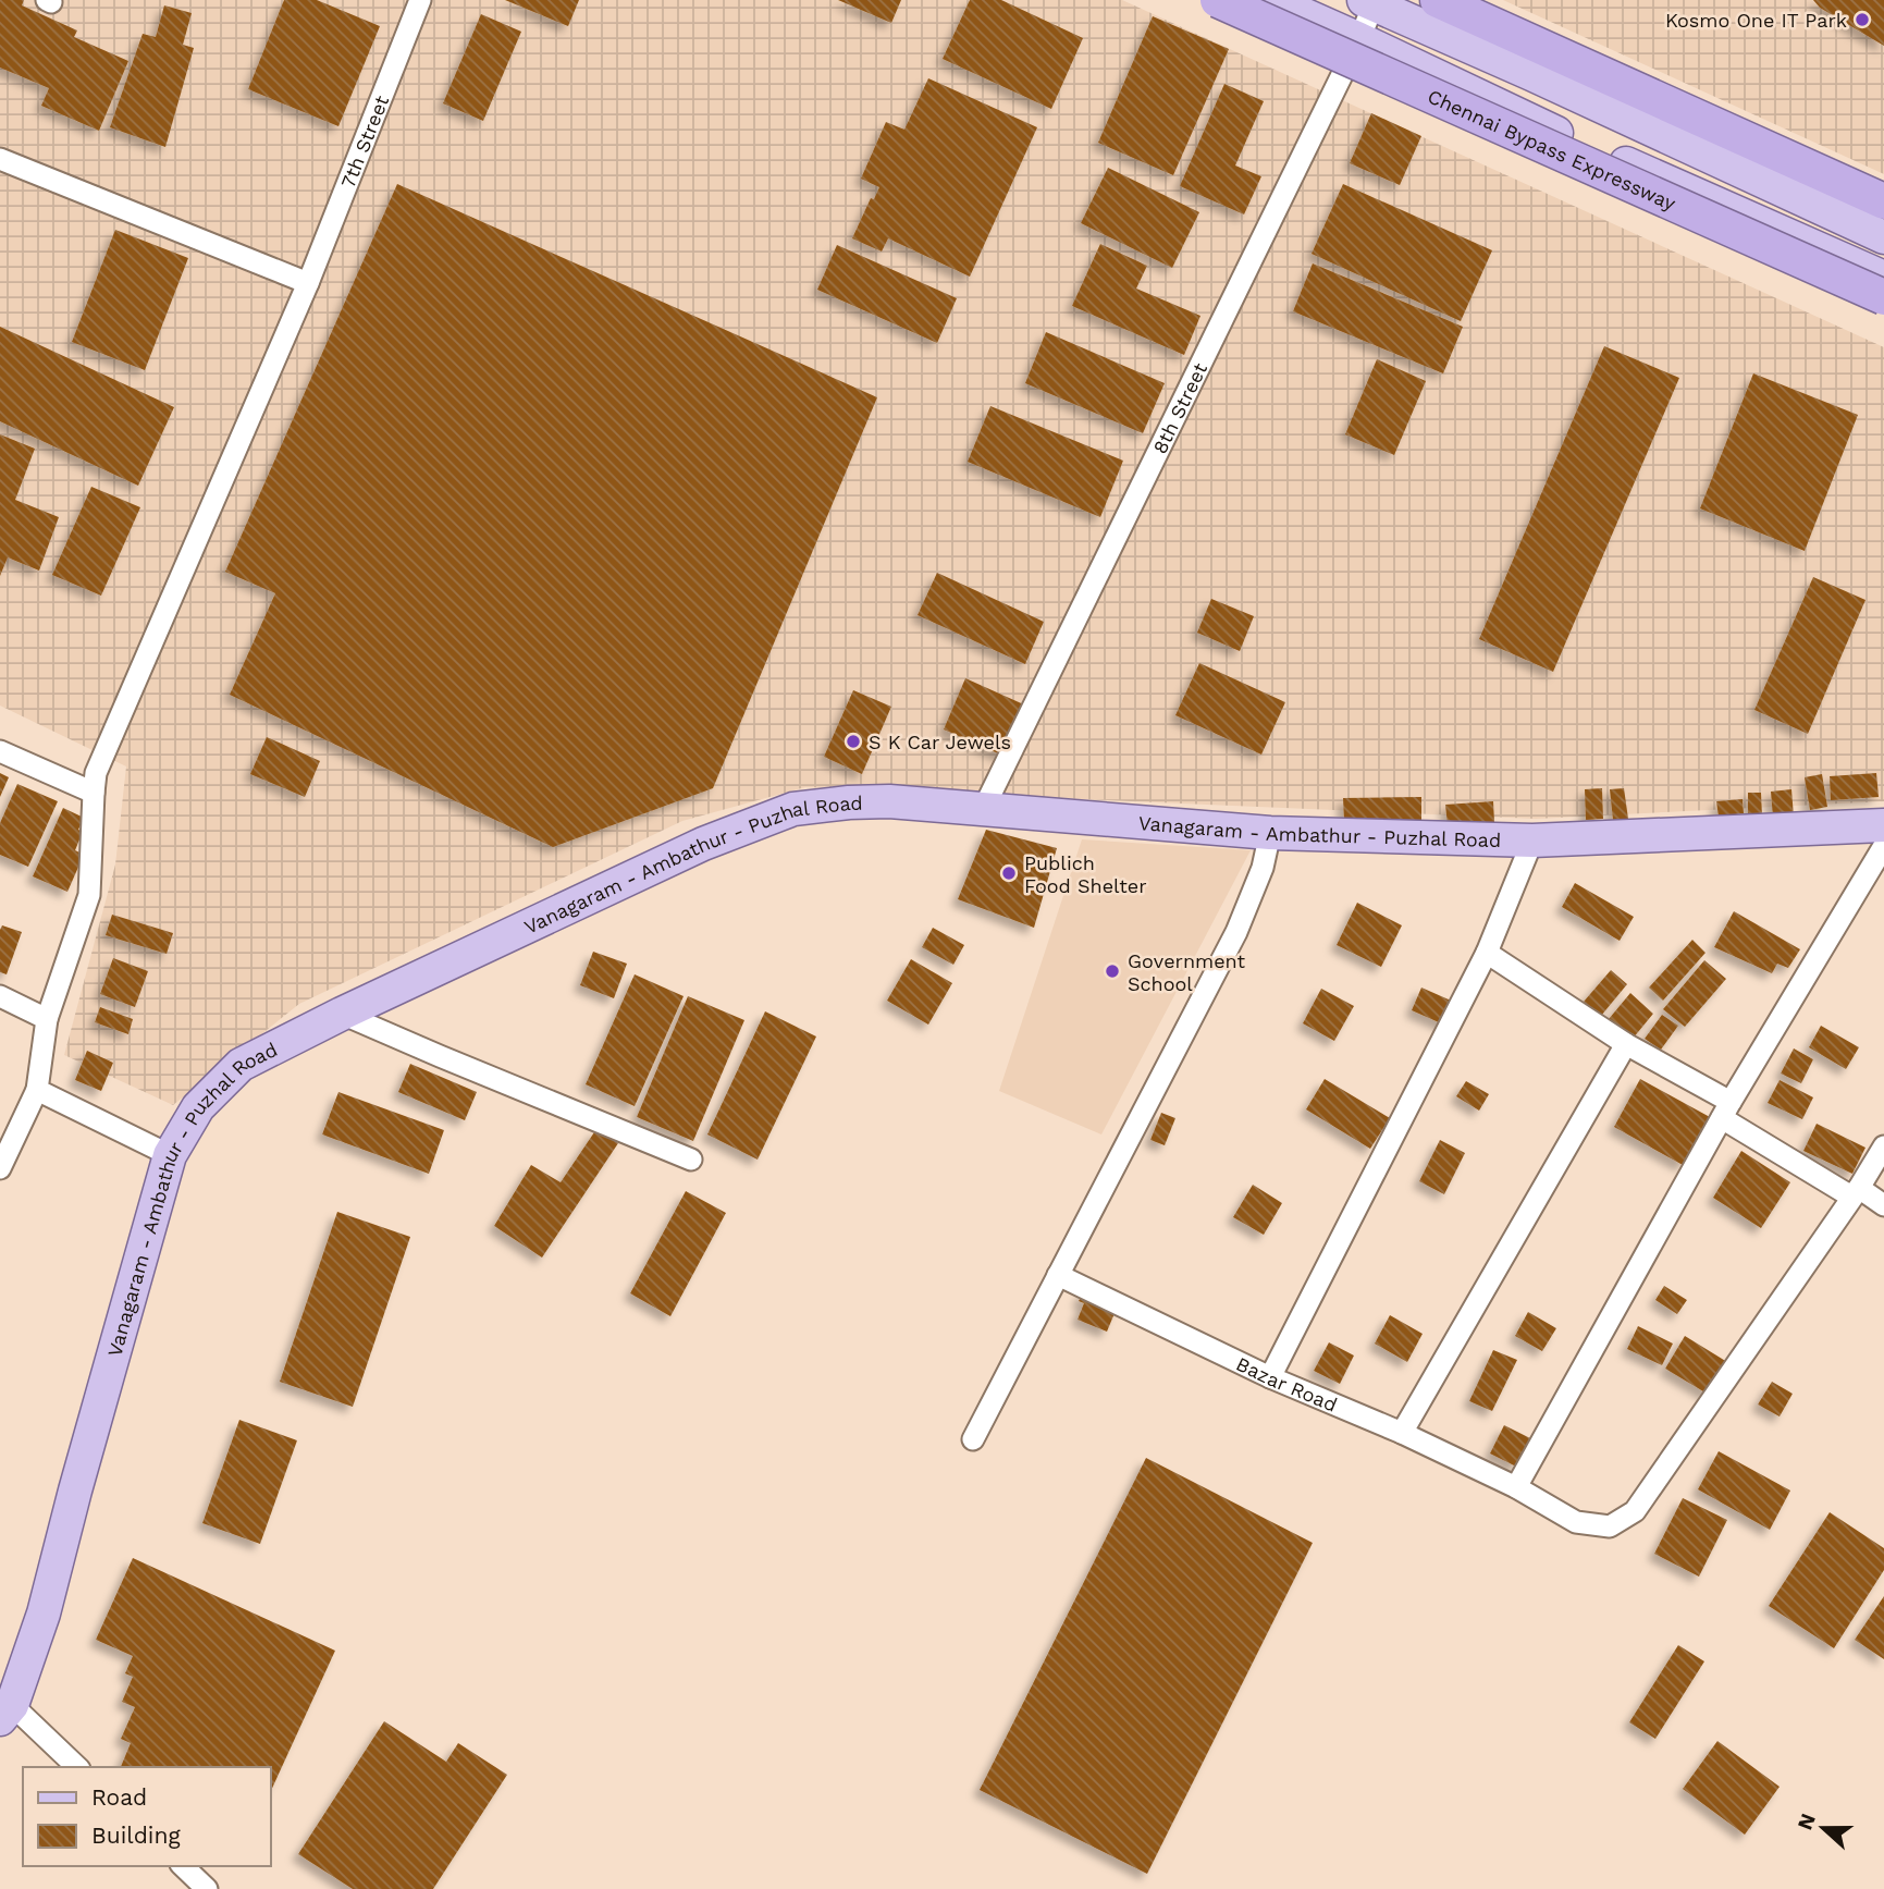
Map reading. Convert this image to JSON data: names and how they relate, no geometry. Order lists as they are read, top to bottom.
{
  "streets": {
    "highway": ["Chennai Bypass Expressway"],
    "main road": ["Vanagaram - Ambathur - Puzhal Road"],
    "street": ["7th Street", "8th Street", "Bazar Road"]
  },
  "crossings": [
    ["8th Street", "Vanagaram - Ambathur - Puzhal Road"]
  ],
  "places": [
    "Kosmo One IT Park",
    "S K Car Jewels",
    "Publich Food Shelter",
    "Government School"
  ],
  "legend": ["Road", "Building"],
  "north": "left"
}
